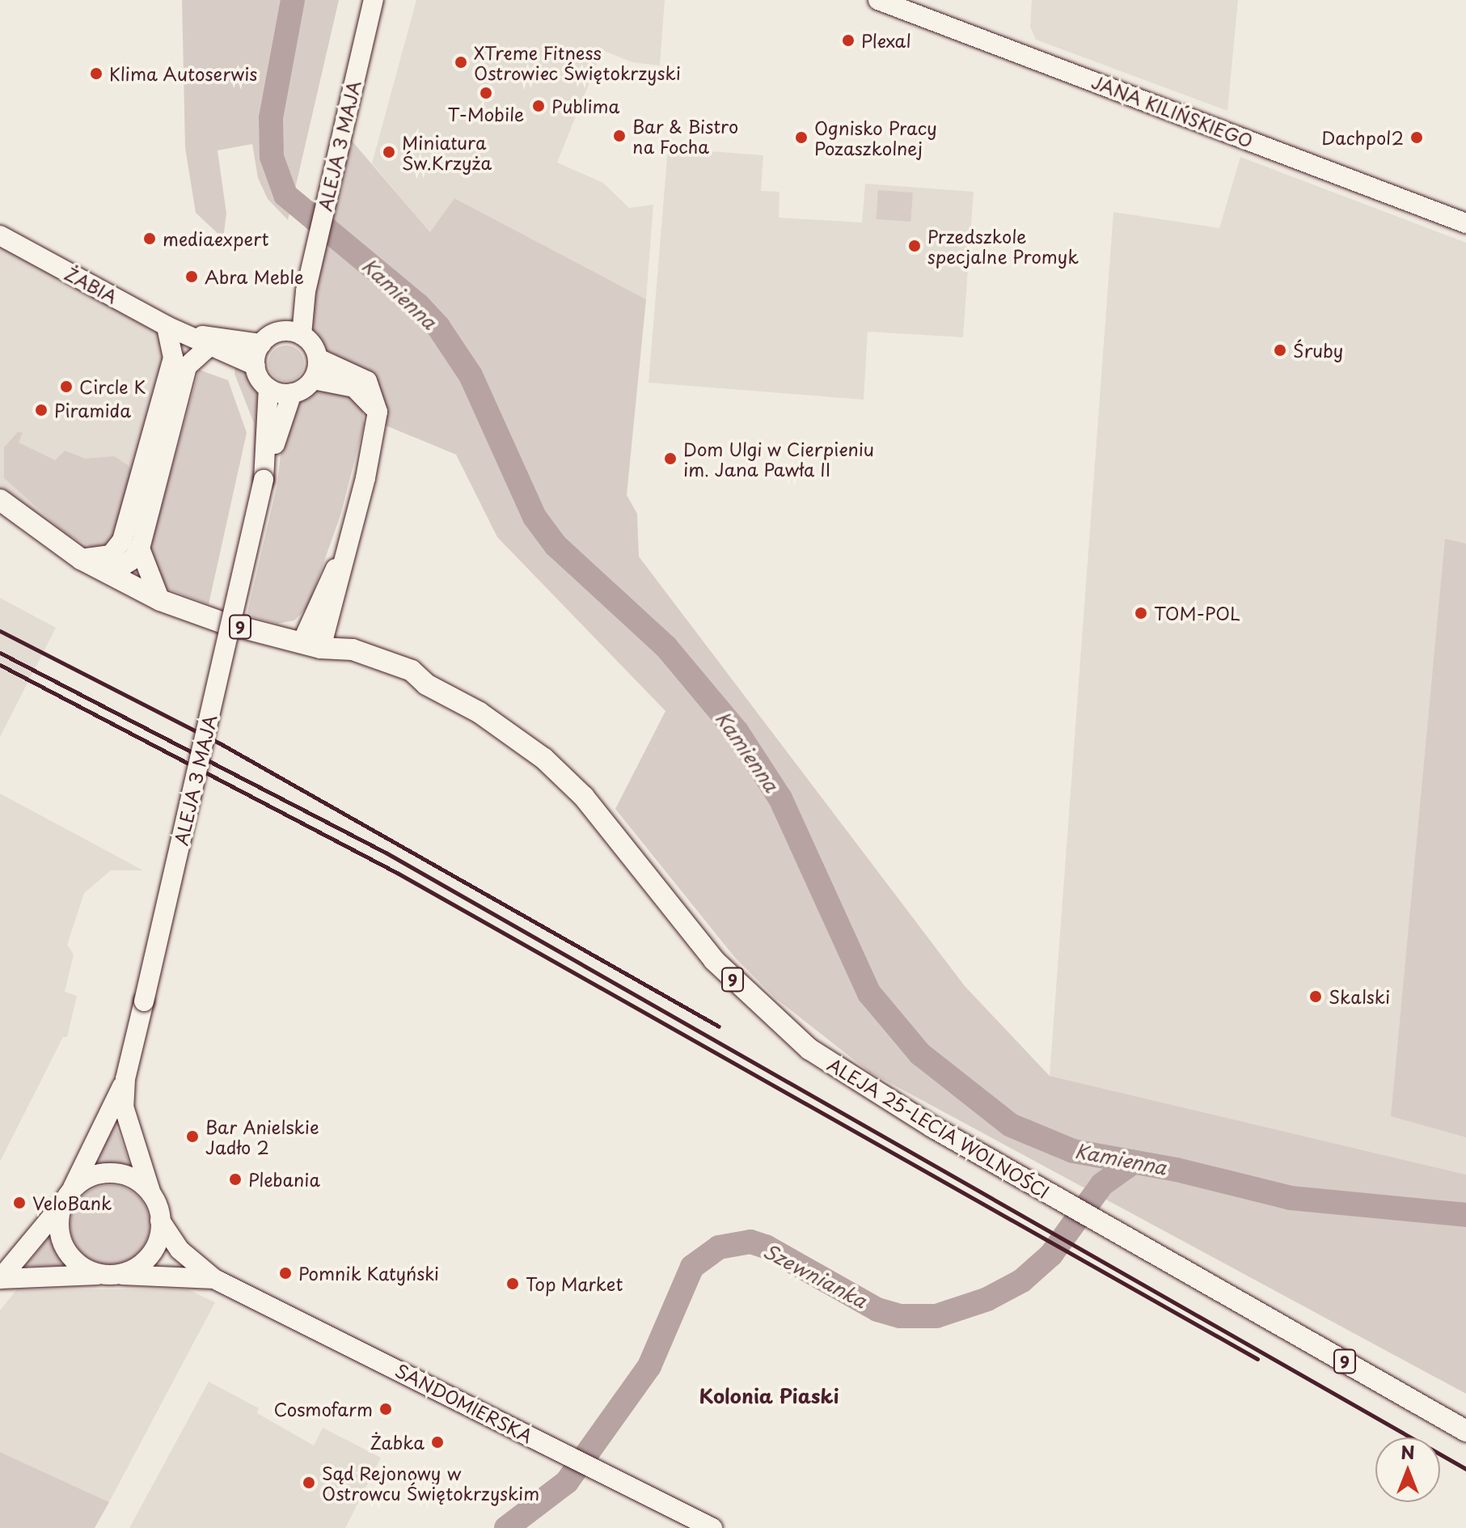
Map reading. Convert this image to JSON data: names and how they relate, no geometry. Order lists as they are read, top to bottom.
{
  "streets": {
    "main road": [
      "JANA KILIŃSKIEGO",
      "ALEJA 3 MAJA",
      "ŻABIA",
      "9",
      "ALEJA 25-LECIA WOLNOŚCI",
      "SANDOMIERSKA"
    ]
  },
  "crossings": [
    ["ALEJA 3 MAJA", "ŻABIA"],
    ["ALEJA 3 MAJA", "SANDOMIERSKA"],
    ["9", "ALEJA 25-LECIA WOLNOŚCI"]
  ],
  "districts": ["Kolonia Piaski"],
  "water": ["Kamienna", "Szewnianka"],
  "places": [
    "Plexal",
    "XTreme Fitness Ostrowiec Świętokrzyski",
    "Klima Autoserwis",
    "T-Mobile",
    "Publima",
    "Bar & Bistro na Focha",
    "Ognisko Pracy Pozaszkolnej",
    "Dachpol2",
    "Miniatura Św.Krzyża",
    "mediaexpert",
    "Przedszkole specjalne Promyk",
    "Abra Meble",
    "Śruby",
    "Circle K",
    "Piramida",
    "Dom Ulgi w Cierpieniu im. Jana Pawła II",
    "TOM-POL",
    "Skalski",
    "Bar Anielskie Jadło 2",
    "Plebania",
    "VeloBank",
    "Pomnik Katyński",
    "Top Market",
    "Cosmofarm",
    "Żabka",
    "Sąd Rejonowy w Ostrowcu Świętokrzyskim"
  ],
  "north": "top"
}
